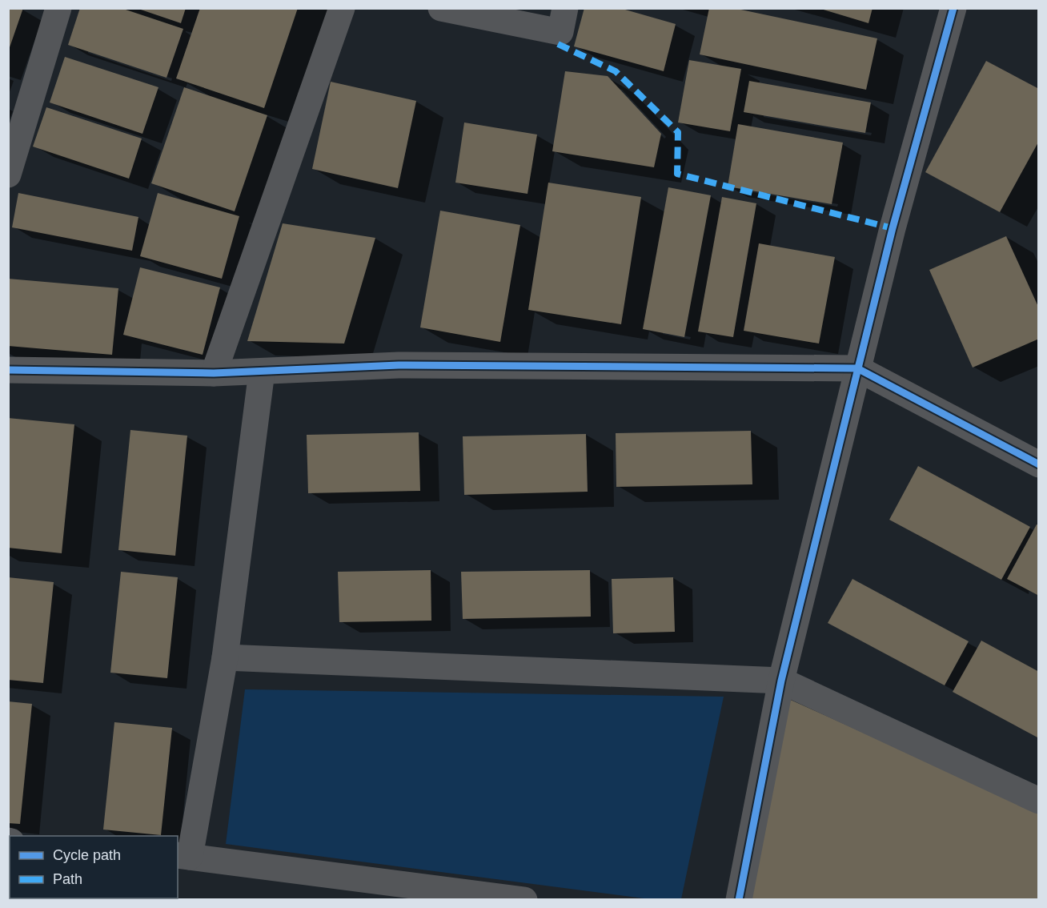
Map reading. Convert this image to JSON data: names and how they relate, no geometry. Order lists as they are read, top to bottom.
{
  "legend": ["Cycle path", "Path"]
}
